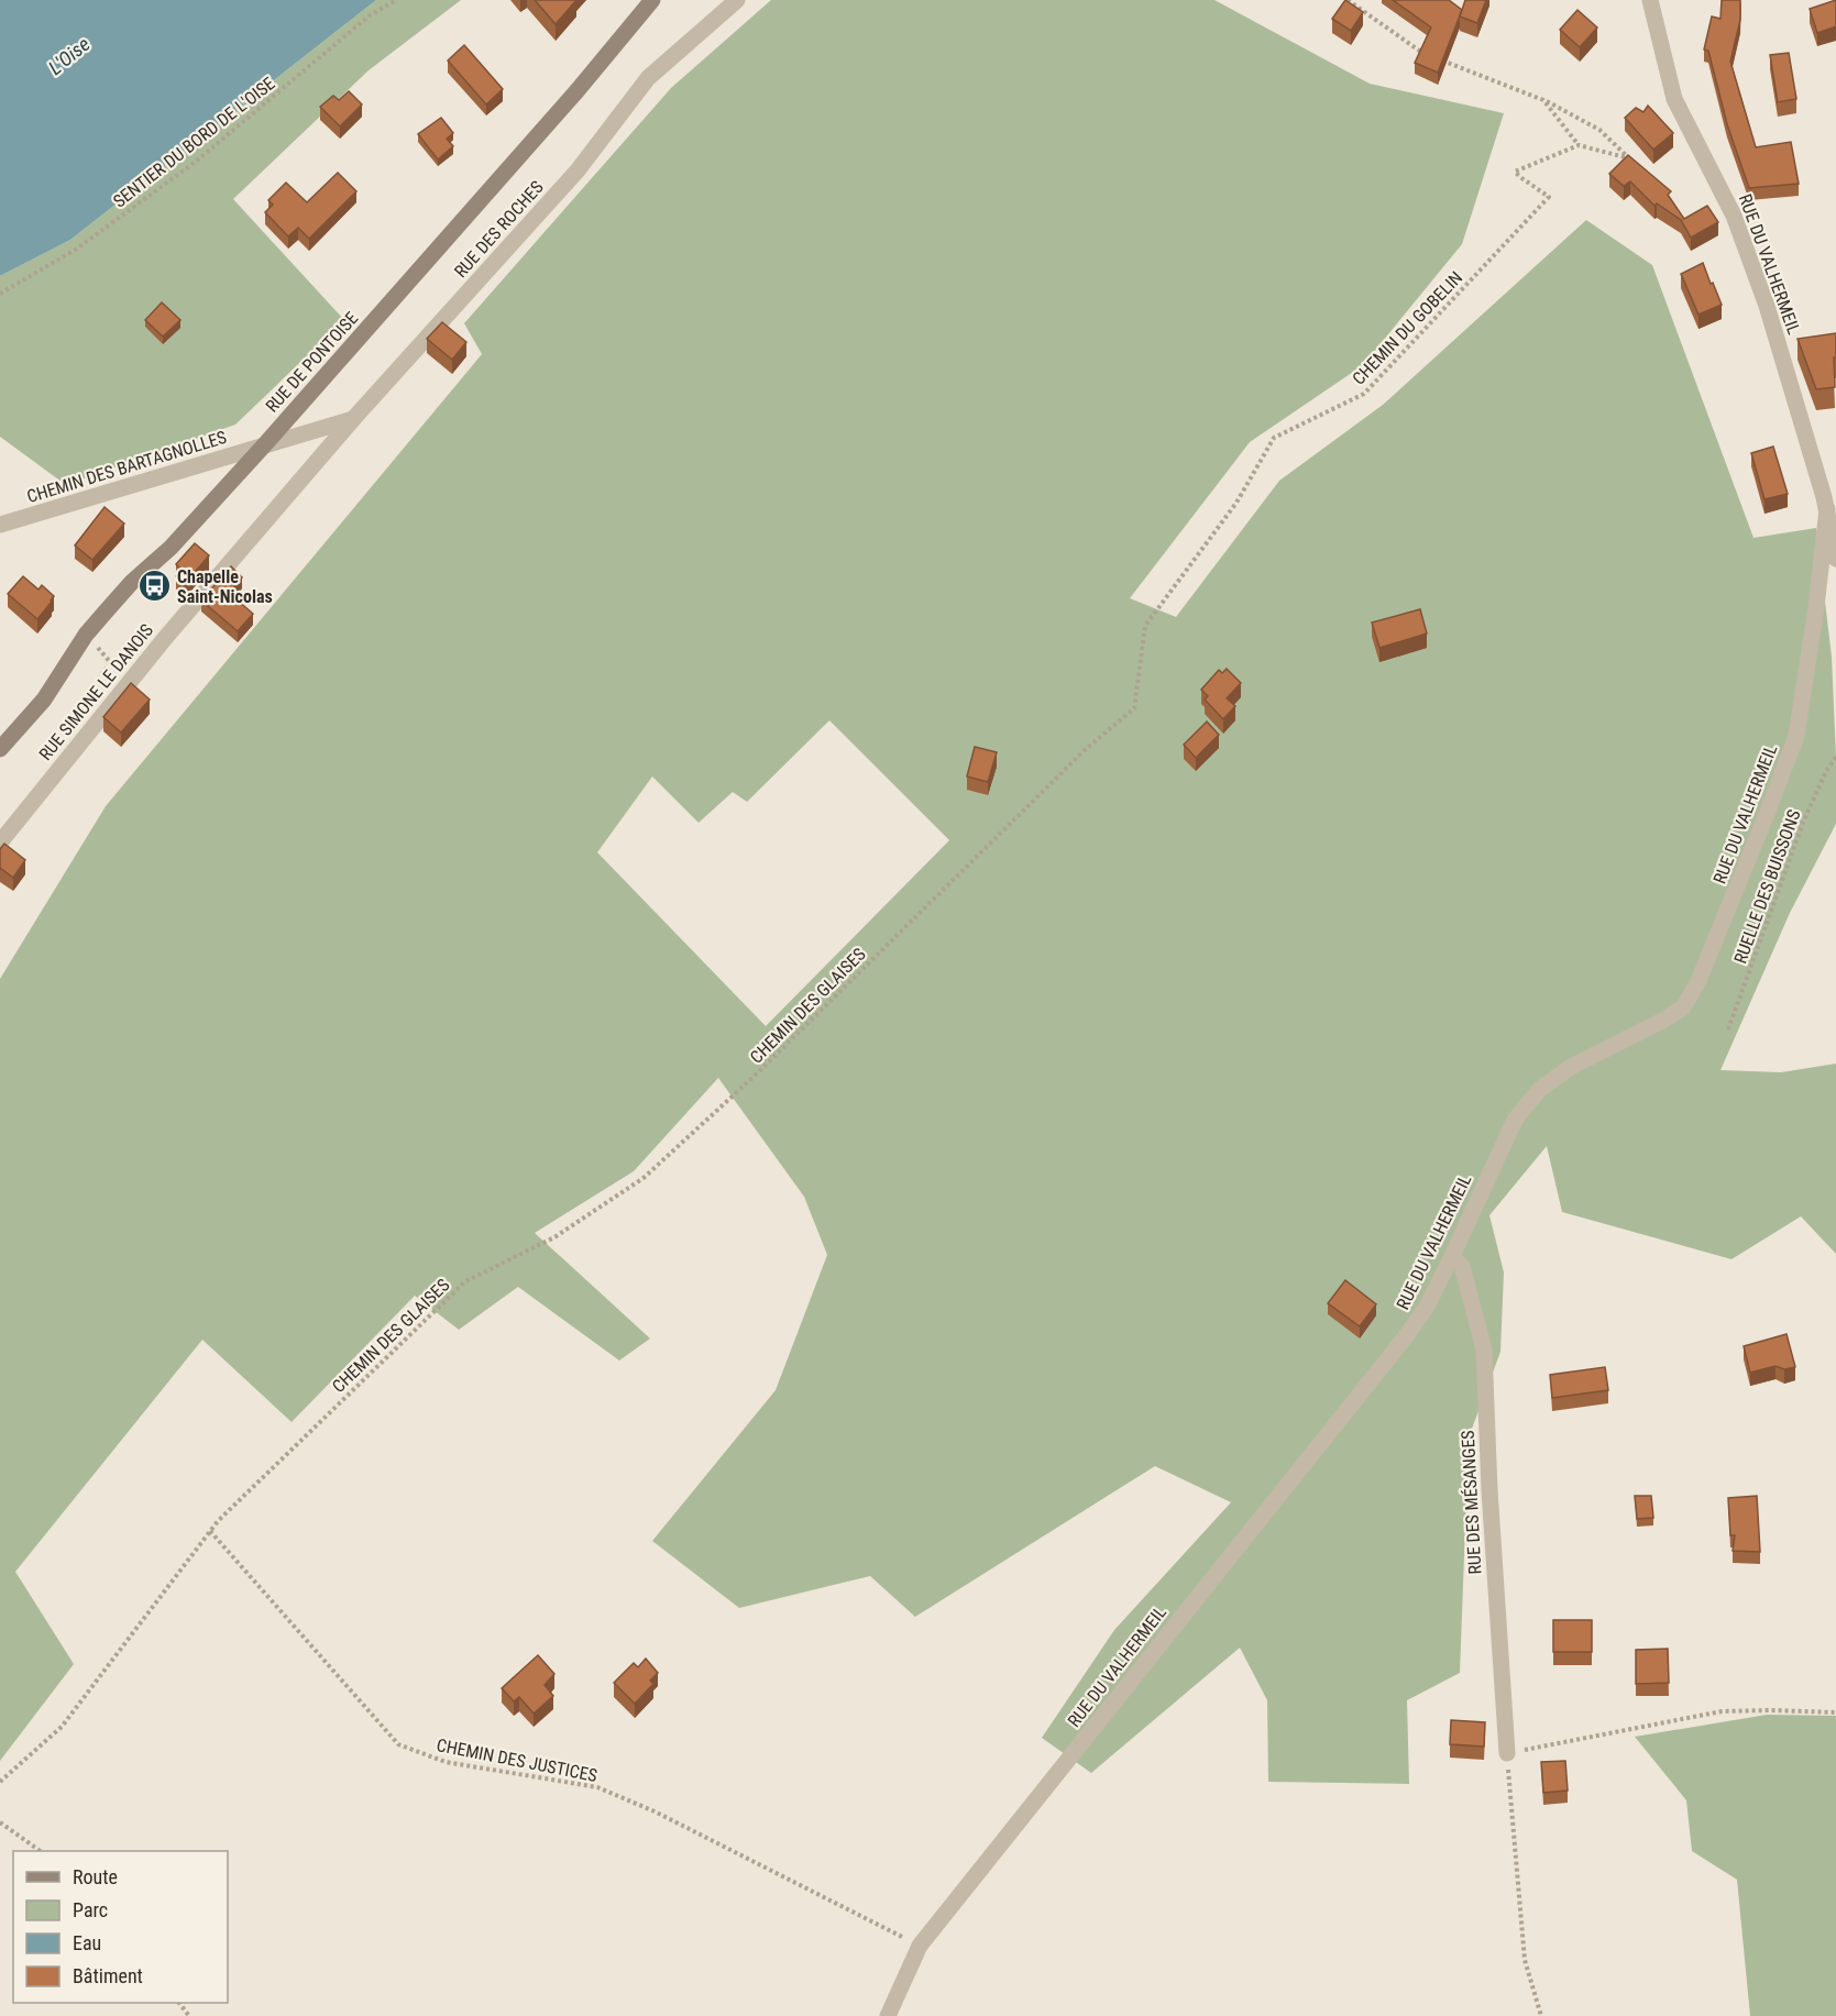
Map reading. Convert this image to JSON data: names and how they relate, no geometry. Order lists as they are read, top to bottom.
{
  "streets": {
    "main road": ["RUE DE PONTOISE"],
    "street": [
      "RUE DES ROCHES",
      "RUE DU VALHERMEIL",
      "CHEMIN DES BARTAGNOLLES",
      "RUE SIMONE LE DANOIS",
      "RUE DES MÉSANGES"
    ],
    "path": [
      "SENTIER DU BORD DE L'OISE",
      "CHEMIN DU GOBELIN",
      "RUELLE DES BUISSONS",
      "CHEMIN DES GLAISES",
      "CHEMIN DES JUSTICES"
    ]
  },
  "crossings": [
    ["RUE DES ROCHES", "RUE SIMONE LE DANOIS"],
    ["RUE DU VALHERMEIL", "RUE DES MÉSANGES"],
    ["RUE DU VALHERMEIL", "CHEMIN DES JUSTICES"],
    ["CHEMIN DU GOBELIN", "CHEMIN DES GLAISES"],
    ["RUE DE PONTOISE", "CHEMIN DES BARTAGNOLLES"],
    ["CHEMIN DES GLAISES", "CHEMIN DES JUSTICES"]
  ],
  "water": ["L'Oise"],
  "places": {
    "bus stop": ["Chapelle Saint-Nicolas"]
  },
  "legend": [
    "Route",
    "Parc",
    "Eau",
    "Bâtiment"
  ]
}
